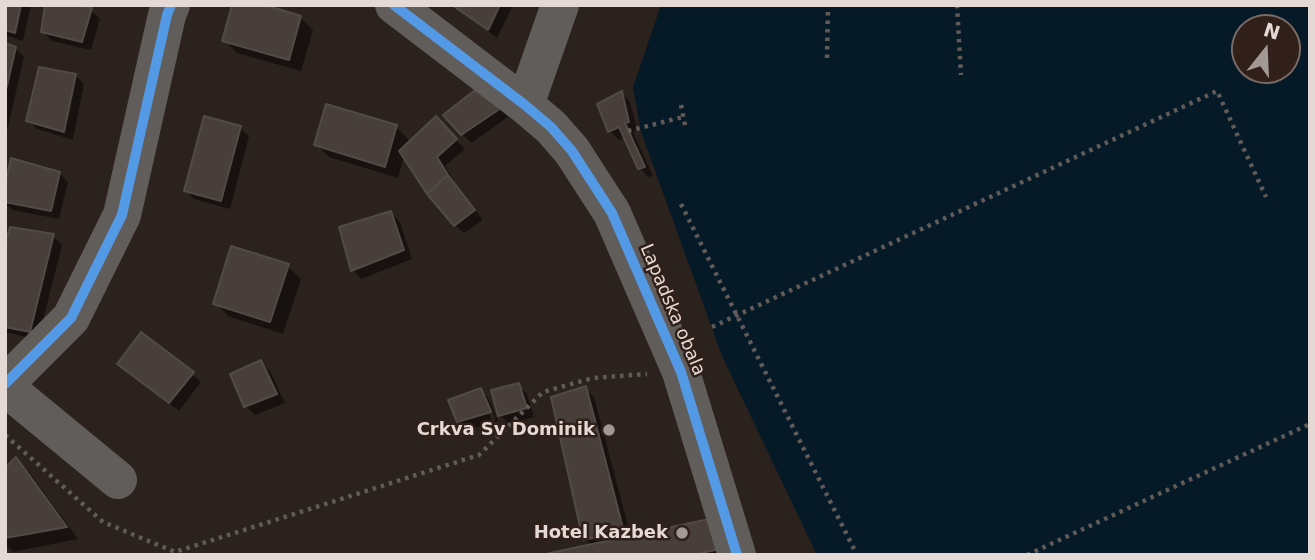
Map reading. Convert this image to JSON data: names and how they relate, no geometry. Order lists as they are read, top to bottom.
{
  "streets": {
    "street": ["Lapadska obala"]
  },
  "places": ["Crkva Sv Dominik", "Hotel Kazbek"],
  "north": "top"
}
